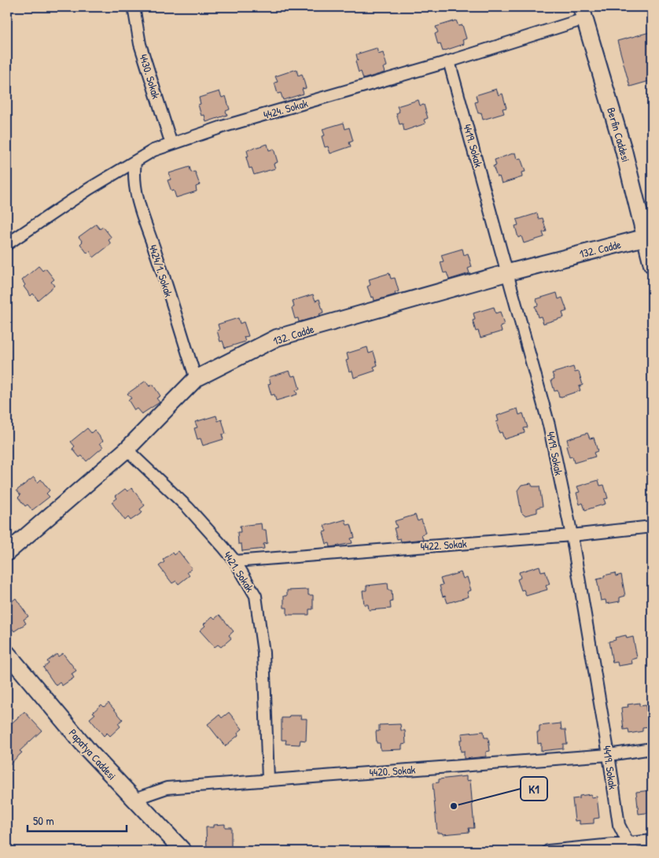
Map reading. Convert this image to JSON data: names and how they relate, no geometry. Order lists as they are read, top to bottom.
{
  "streets": {
    "street": [
      "4430. Sokak",
      "4424. Sokak",
      "Berfin Caddesi",
      "4419. Sokak",
      "132. Cadde",
      "4424/1. Sokak",
      "4422. Sokak",
      "4421. Sokak",
      "Papatya Caddesi",
      "4420. Sokak"
    ]
  },
  "crossings": [
    ["4430. Sokak", "4424. Sokak"],
    ["4424. Sokak", "Berfin Caddesi"],
    ["4424. Sokak", "4419. Sokak"],
    ["4424. Sokak", "4424/1. Sokak"],
    ["Berfin Caddesi", "132. Cadde"],
    ["4419. Sokak", "132. Cadde"],
    ["4419. Sokak", "4422. Sokak"],
    ["4419. Sokak", "4420. Sokak"],
    ["132. Cadde", "4424/1. Sokak"],
    ["132. Cadde", "4421. Sokak"],
    ["4422. Sokak", "4421. Sokak"],
    ["4421. Sokak", "4420. Sokak"],
    ["Papatya Caddesi", "4420. Sokak"]
  ],
  "places": ["K1"],
  "scale_bar": "50 m"
}
